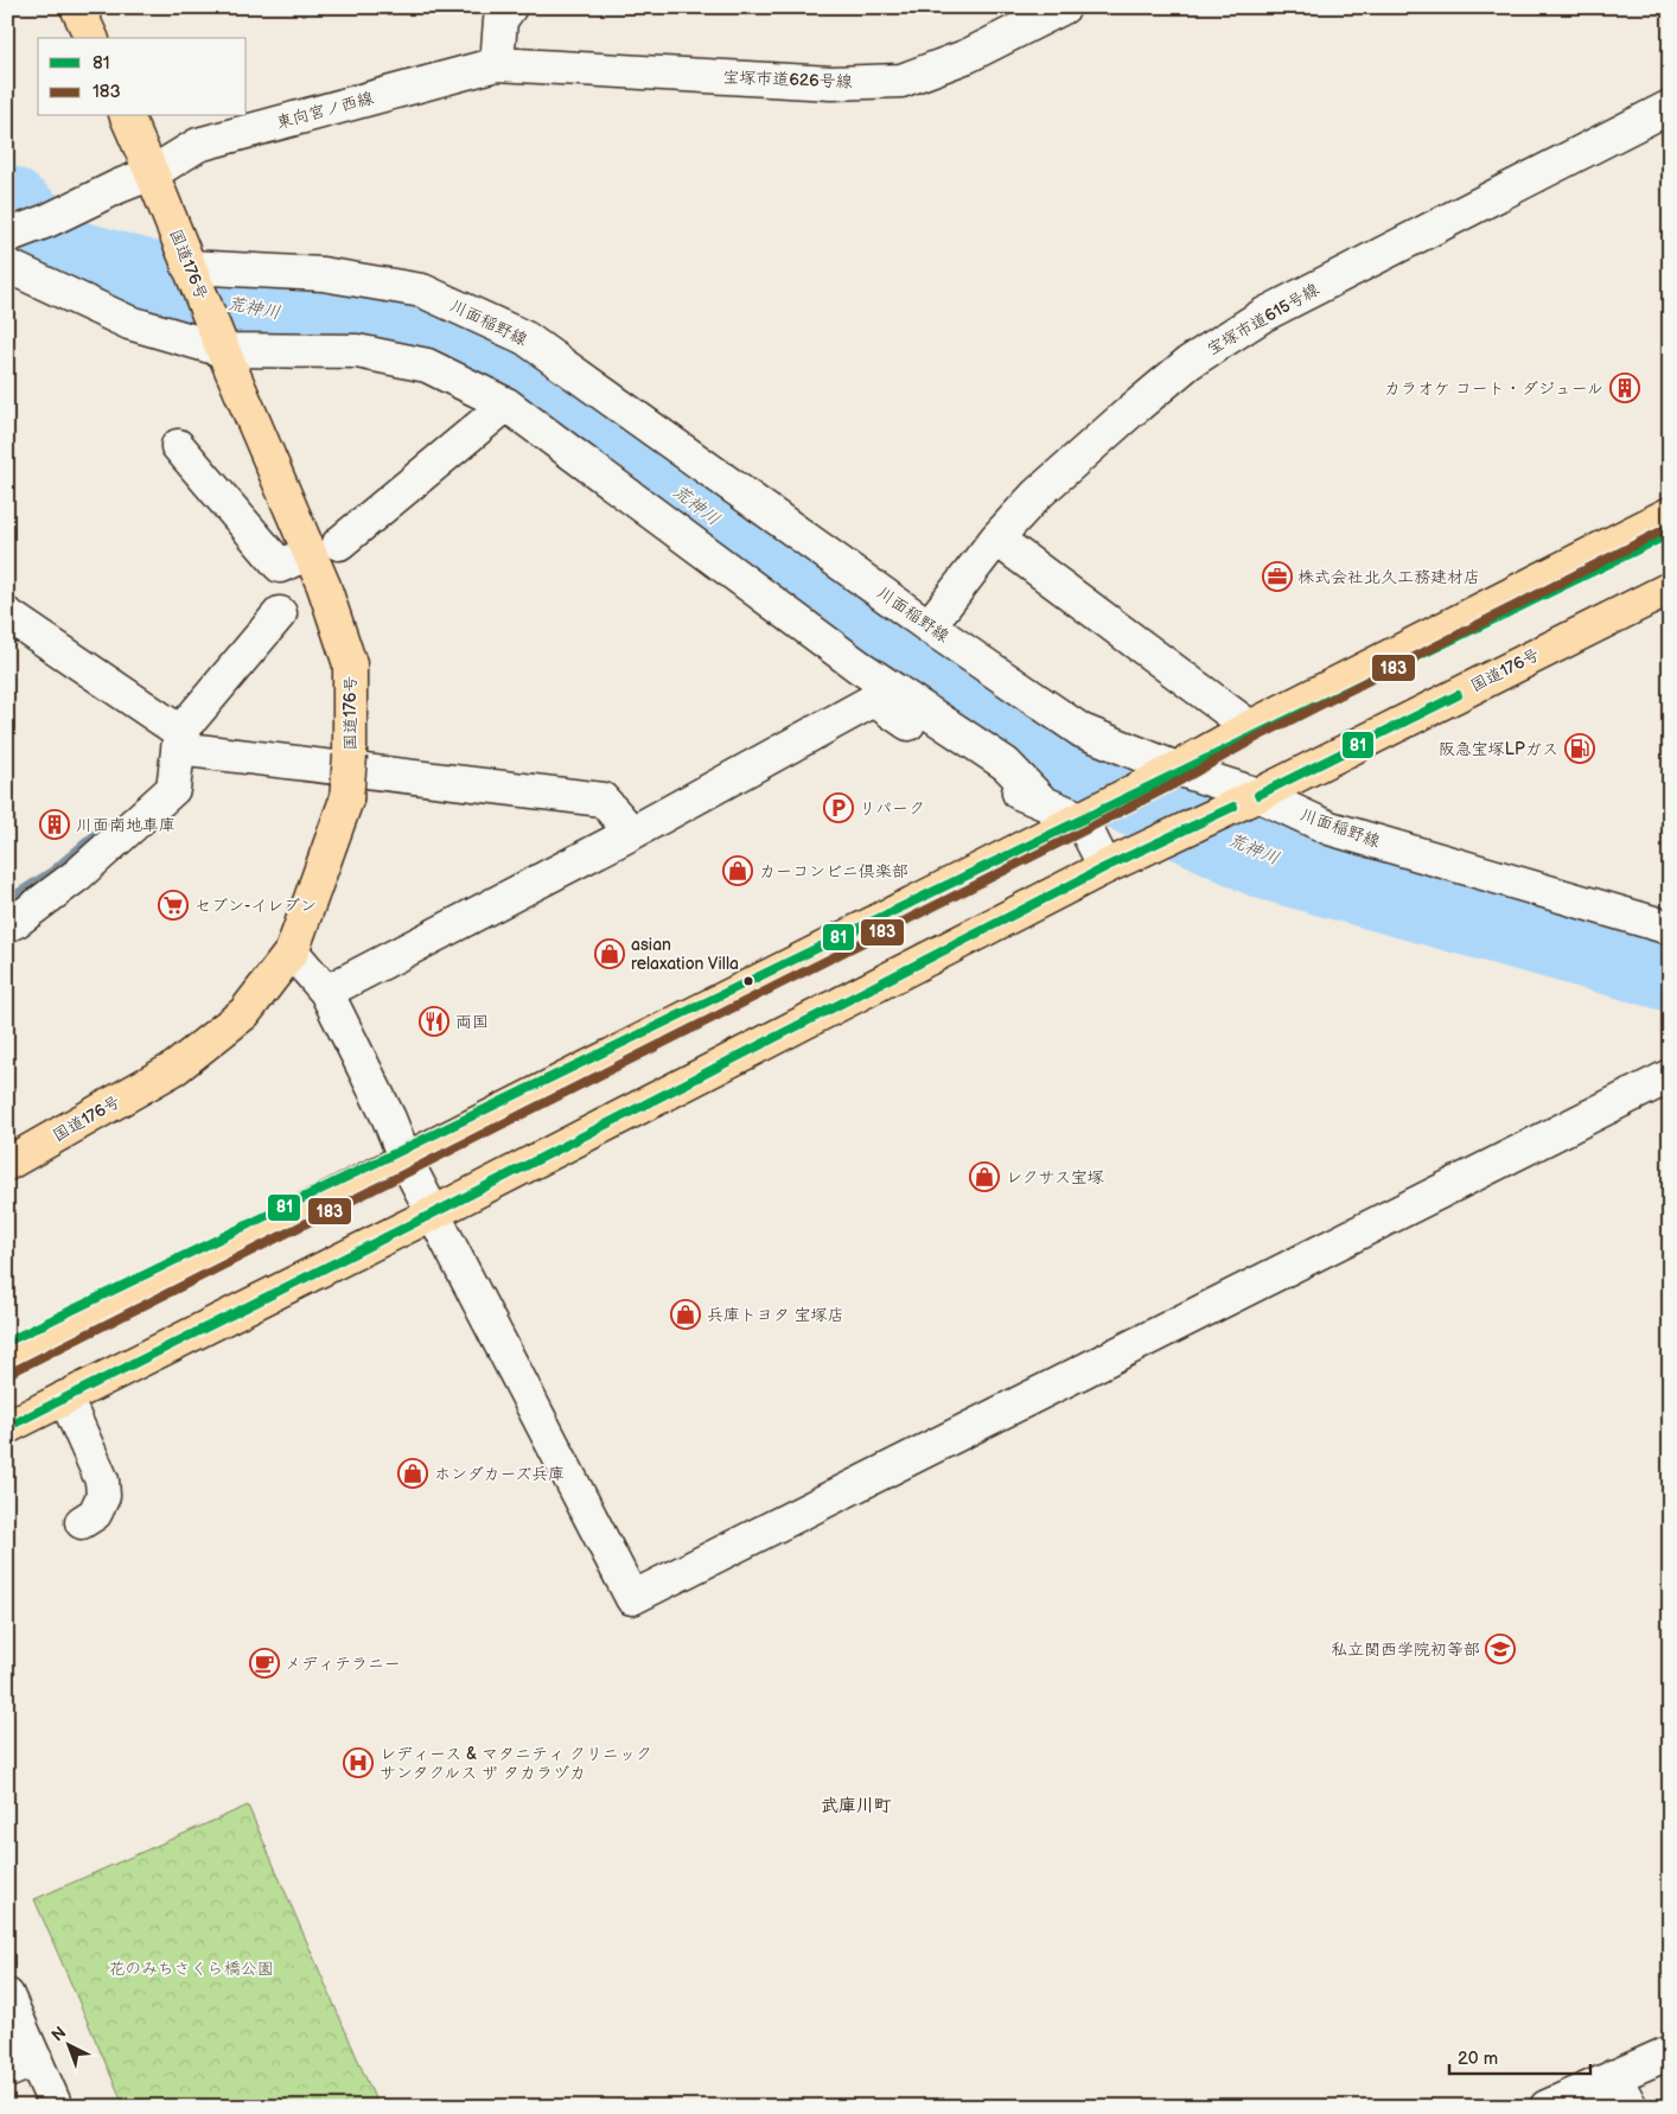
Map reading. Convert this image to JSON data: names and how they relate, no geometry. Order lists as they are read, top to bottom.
{
  "streets": {
    "highway": ["国道176号"],
    "street": [
      "宝塚市道626号線",
      "東向宮ノ西線",
      "宝塚市道615号線",
      "川面稲野線"
    ]
  },
  "crossings": [
    ["宝塚市道626号線", "東向宮ノ西線"],
    ["東向宮ノ西線", "国道176号"],
    ["国道176号", "川面稲野線"],
    ["宝塚市道615号線", "川面稲野線"]
  ],
  "districts": ["武庫川町"],
  "water": ["荒神川"],
  "parks": ["花のみちさくら橋公園"],
  "places": {
    "building": ["カラオケ コート・ダジュール", "川面南地車庫"],
    "office": ["株式会社北久工務建材店"],
    "fuel station": ["阪急宝塚LPガス"],
    "parking": ["リパーク"],
    "shop": [
      "カーコンビニ倶楽部",
      "asian relaxation Villa",
      "レクサス宝塚",
      "兵庫トヨタ 宝塚店",
      "ホンダカーズ兵庫"
    ],
    "supermarket": ["セブン-イレブン"],
    "restaurant": ["両国"],
    "school or university": ["私立関西学院初等部"],
    "cafe": ["メディテラニー"],
    "hospital": ["レディース & マタニティ クリニック サンタクルス ザ タカラヅカ"]
  },
  "lines": ["transit line 183", "transit line 81"],
  "legend": ["81", "183"],
  "scale_bar": "20 m",
  "north": "top left"
}
